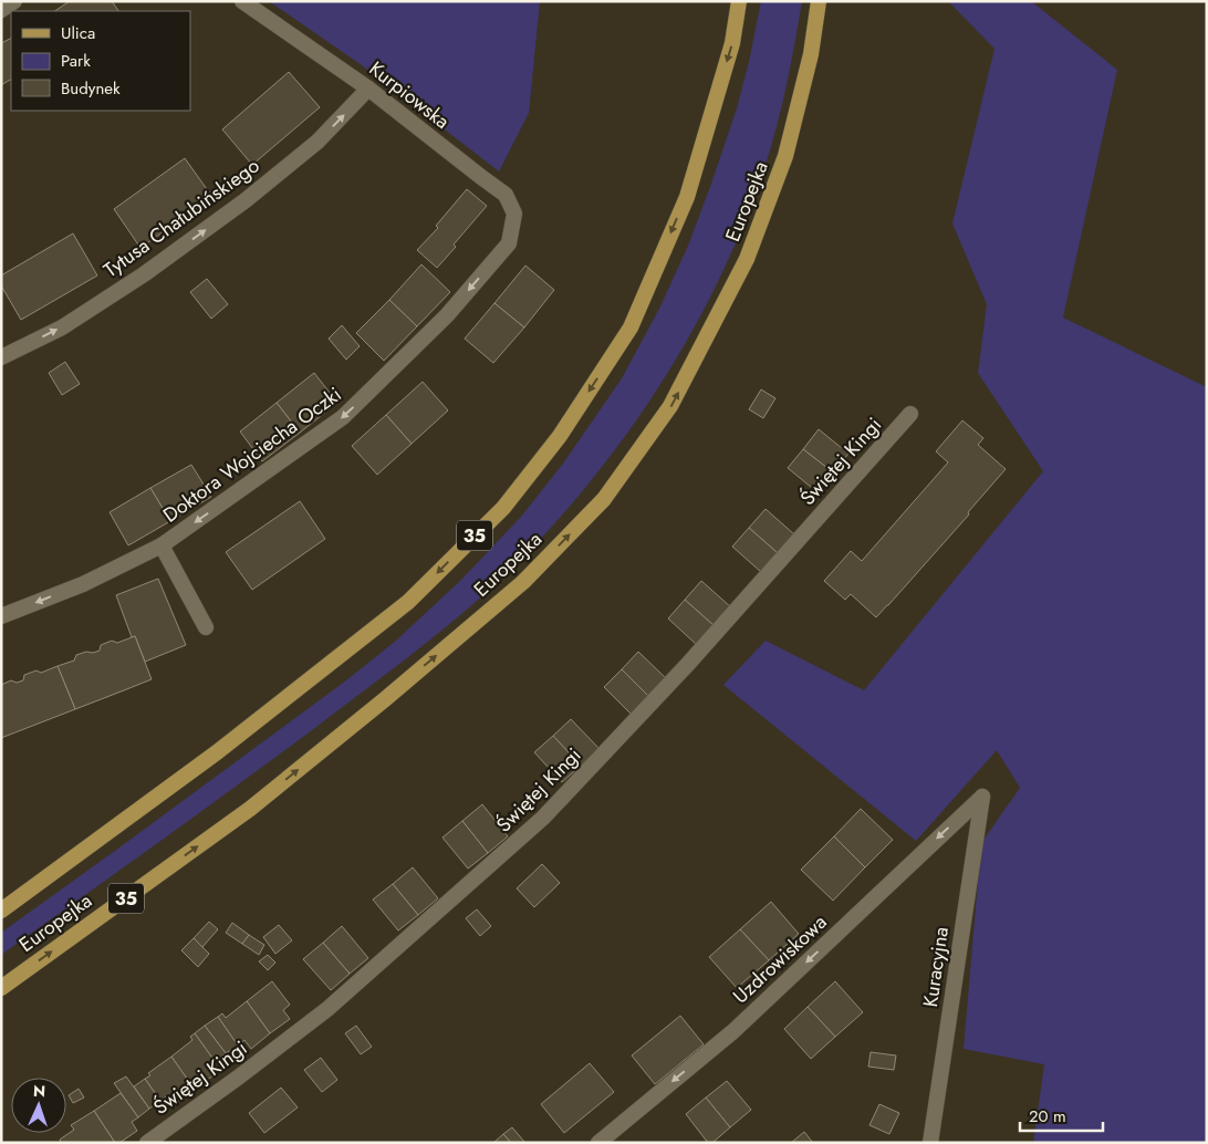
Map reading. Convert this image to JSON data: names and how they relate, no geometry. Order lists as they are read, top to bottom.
{
  "streets": {
    "main road": ["Europejka", "35"],
    "street": [
      "Kurpiowska",
      "Tytusa Chałubińskiego",
      "Doktora Wojciecha Oczki",
      "Świętej Kingi",
      "Uzdrowiskowa",
      "Kuracyjna"
    ]
  },
  "crossings": [
    ["Kurpiowska", "Tytusa Chałubińskiego"],
    ["Kurpiowska", "Doktora Wojciecha Oczki"],
    ["Uzdrowiskowa", "Kuracyjna"]
  ],
  "one_way": ["Tytusa Chałubińskiego", "Doktora Wojciecha Oczki", "Uzdrowiskowa"],
  "legend": ["Ulica", "Park", "Budynek"],
  "scale_bar": "20 m",
  "north": "top"
}
